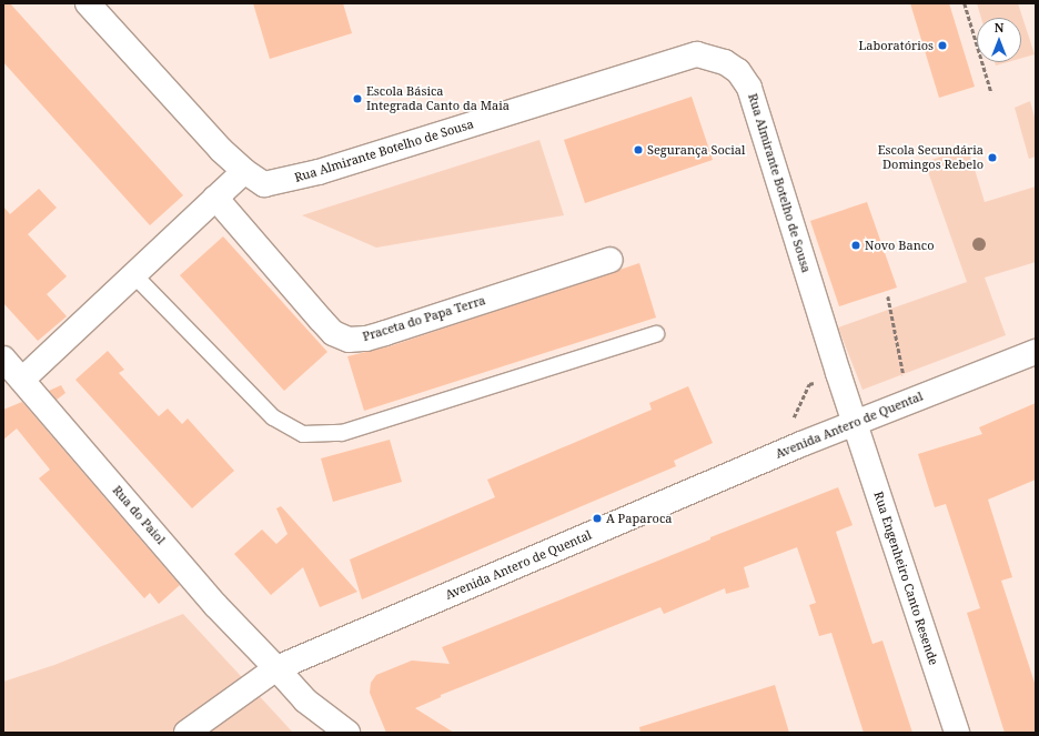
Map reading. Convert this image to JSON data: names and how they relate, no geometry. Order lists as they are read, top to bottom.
{
  "streets": {
    "street": [
      "Rua Almirante Botelho de Sousa",
      "Praceta do Papa Terra",
      "Avenida Antero de Quental",
      "Rua do Paiol",
      "Rua Engenheiro Canto Resende"
    ]
  },
  "crossings": [
    ["Rua Almirante Botelho de Sousa", "Avenida Antero de Quental"],
    ["Rua Almirante Botelho de Sousa", "Rua Engenheiro Canto Resende"],
    ["Avenida Antero de Quental", "Rua do Paiol"],
    ["Avenida Antero de Quental", "Rua Engenheiro Canto Resende"]
  ],
  "places": [
    "Laboratórios",
    "Escola Básica Integrada Canto da Maia",
    "Segurança Social",
    "Escola Secundária Domingos Rebelo",
    "Novo Banco",
    "A Paparoca"
  ],
  "north": "top"
}
